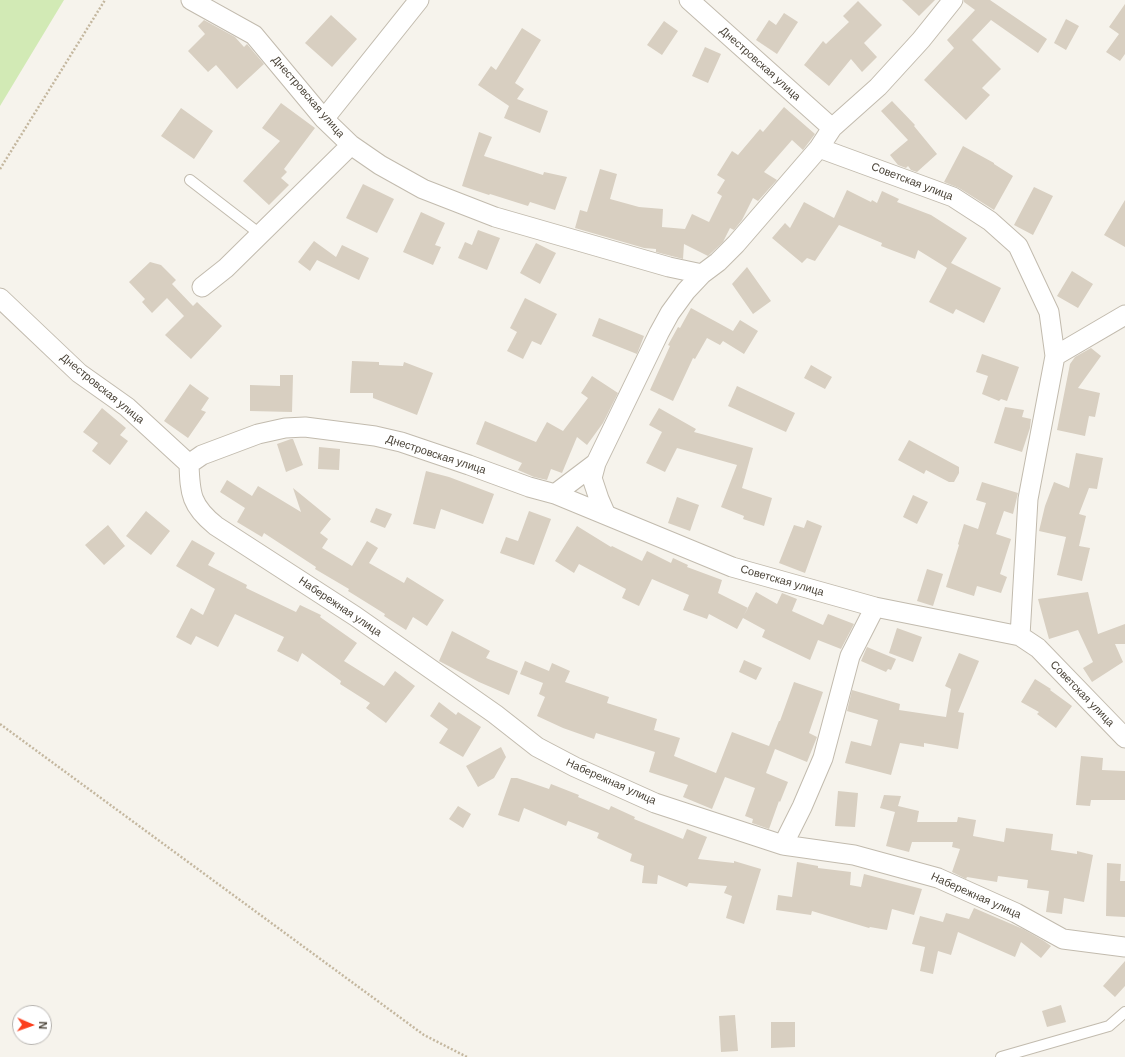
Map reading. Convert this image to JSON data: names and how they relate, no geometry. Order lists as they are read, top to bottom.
{
  "streets": {
    "street": ["Днестровская улица", "Советская улица", "Набережная улица"]
  },
  "crossings": [
    ["Днестровская улица", "Советская улица"],
    ["Днестровская улица", "Набережная улица"]
  ],
  "north": "right"
}
